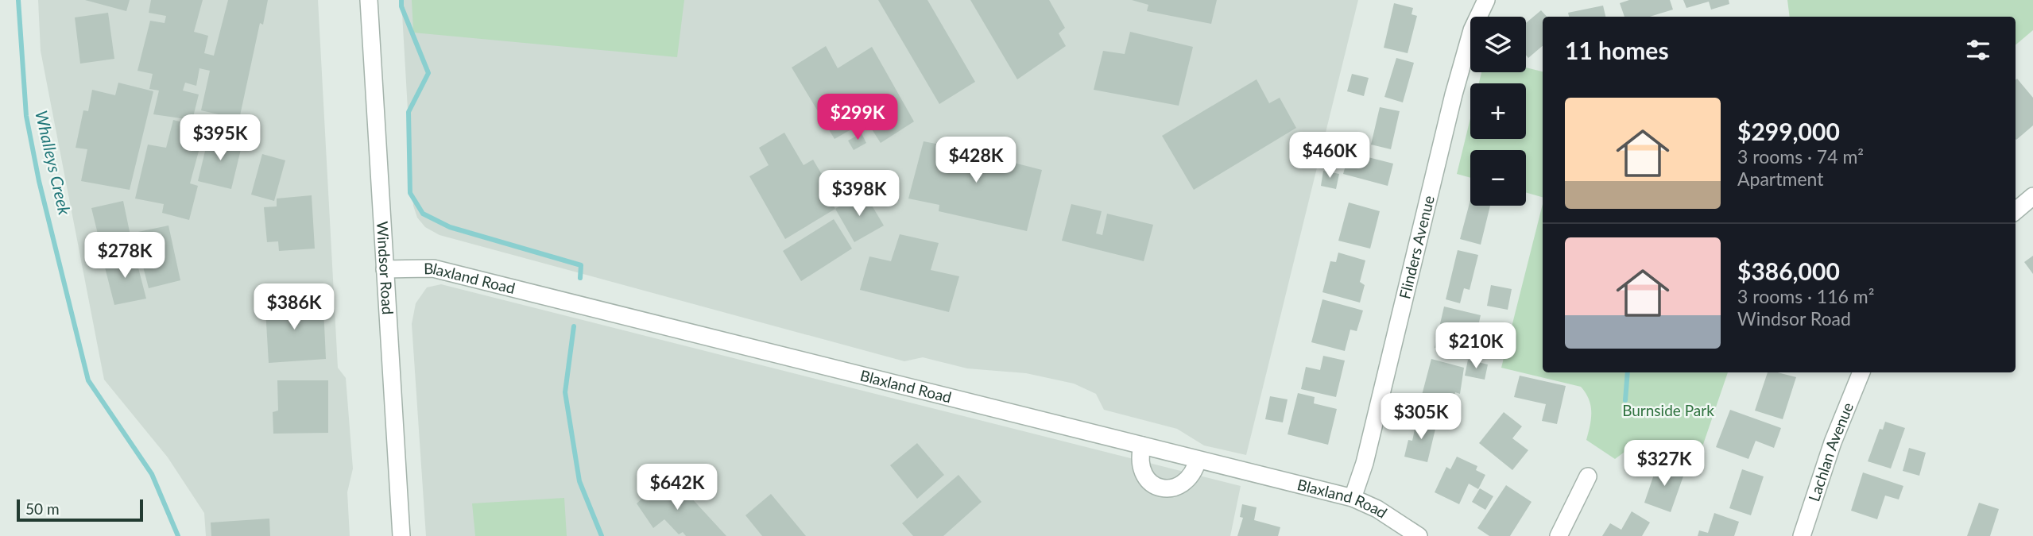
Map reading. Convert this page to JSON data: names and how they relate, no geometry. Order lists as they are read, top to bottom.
{
  "streets": {
    "street": [
      "Flinders Avenue",
      "Windsor Road",
      "Blaxland Road",
      "Lachlan Avenue"
    ]
  },
  "crossings": [
    ["Flinders Avenue", "Blaxland Road"],
    ["Windsor Road", "Blaxland Road"]
  ],
  "water": ["Whalleys Creek"],
  "parks": ["Burnside Park"],
  "scale_bar": "50 m",
  "page": {
    "map_buttons": ["+", "−"],
    "heading": "11 homes",
    "list": [
      {
        "name": "$299,000",
        "note": "3 rooms · 74 m² · Apartment"
      },
      {
        "name": "$386,000",
        "note": "3 rooms · 116 m² · Windsor Road"
      }
    ],
    "price": [
      "$299K",
      "$395K",
      "$460K",
      "$428K",
      "$398K",
      "$278K",
      "$386K",
      "$210K",
      "$305K",
      "$327K",
      "$642K"
    ],
    "scale": "50 m"
  }
}
